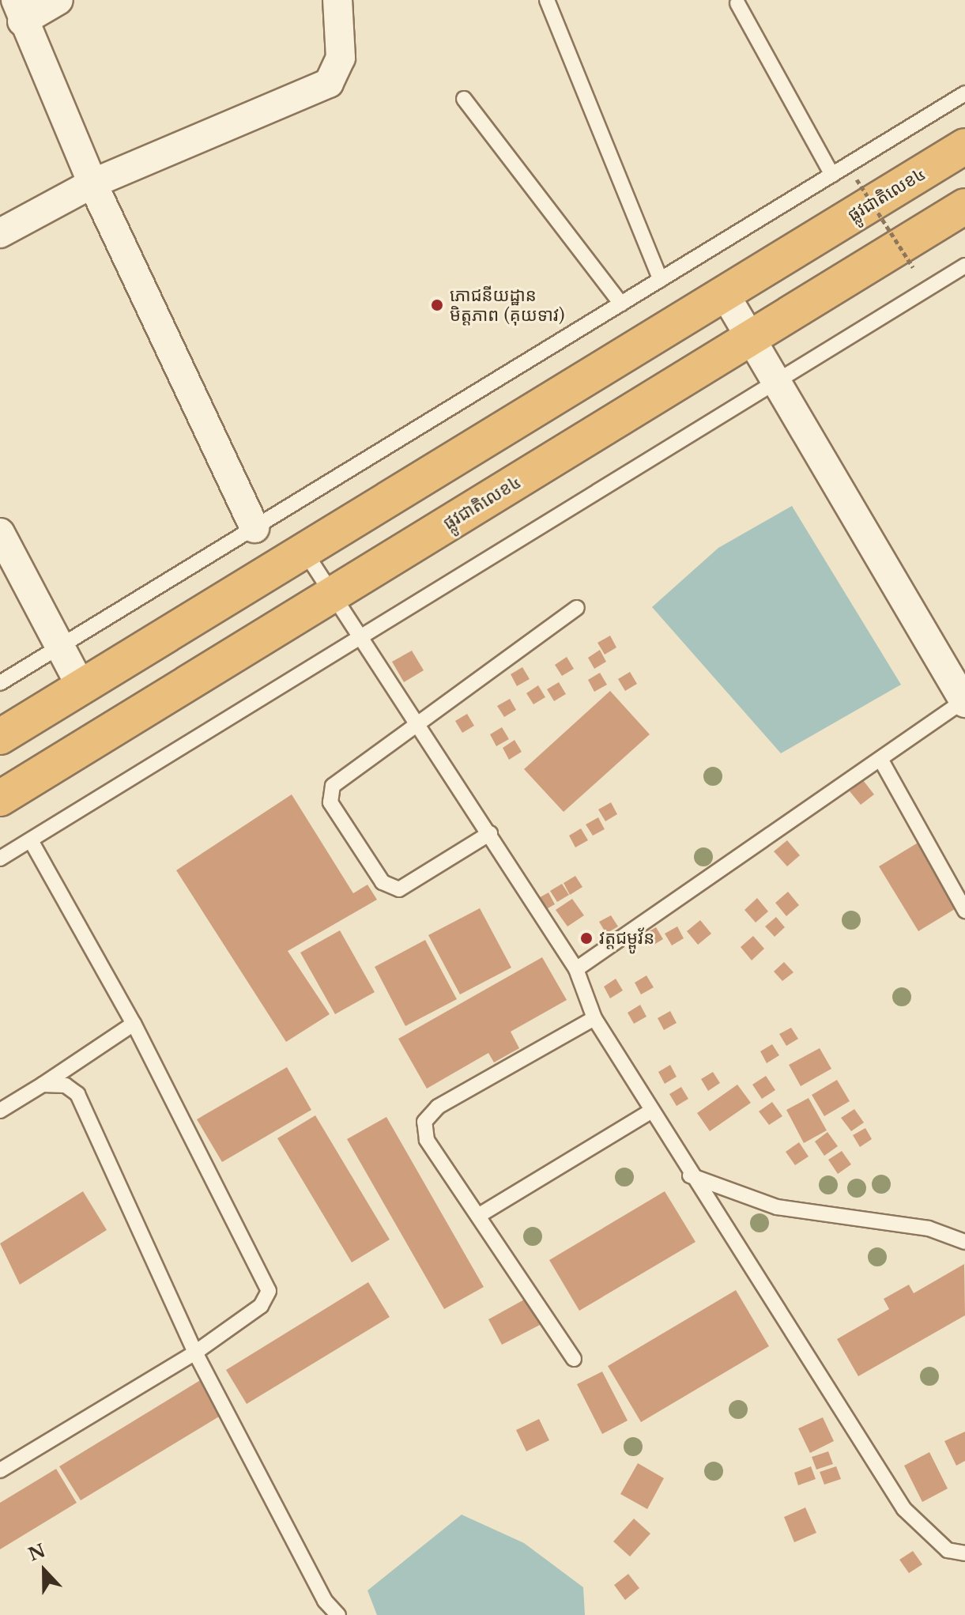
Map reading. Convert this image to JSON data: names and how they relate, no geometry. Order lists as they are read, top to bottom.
{
  "streets": {
    "highway": ["ផ្លូវជាតិលេខ៤"]
  },
  "places": ["ភោជនីយដ្ឋាន មិត្តភាព (គុយទាវ)", "វត្តជម្ពូវ័ន"],
  "north": "top"
}
